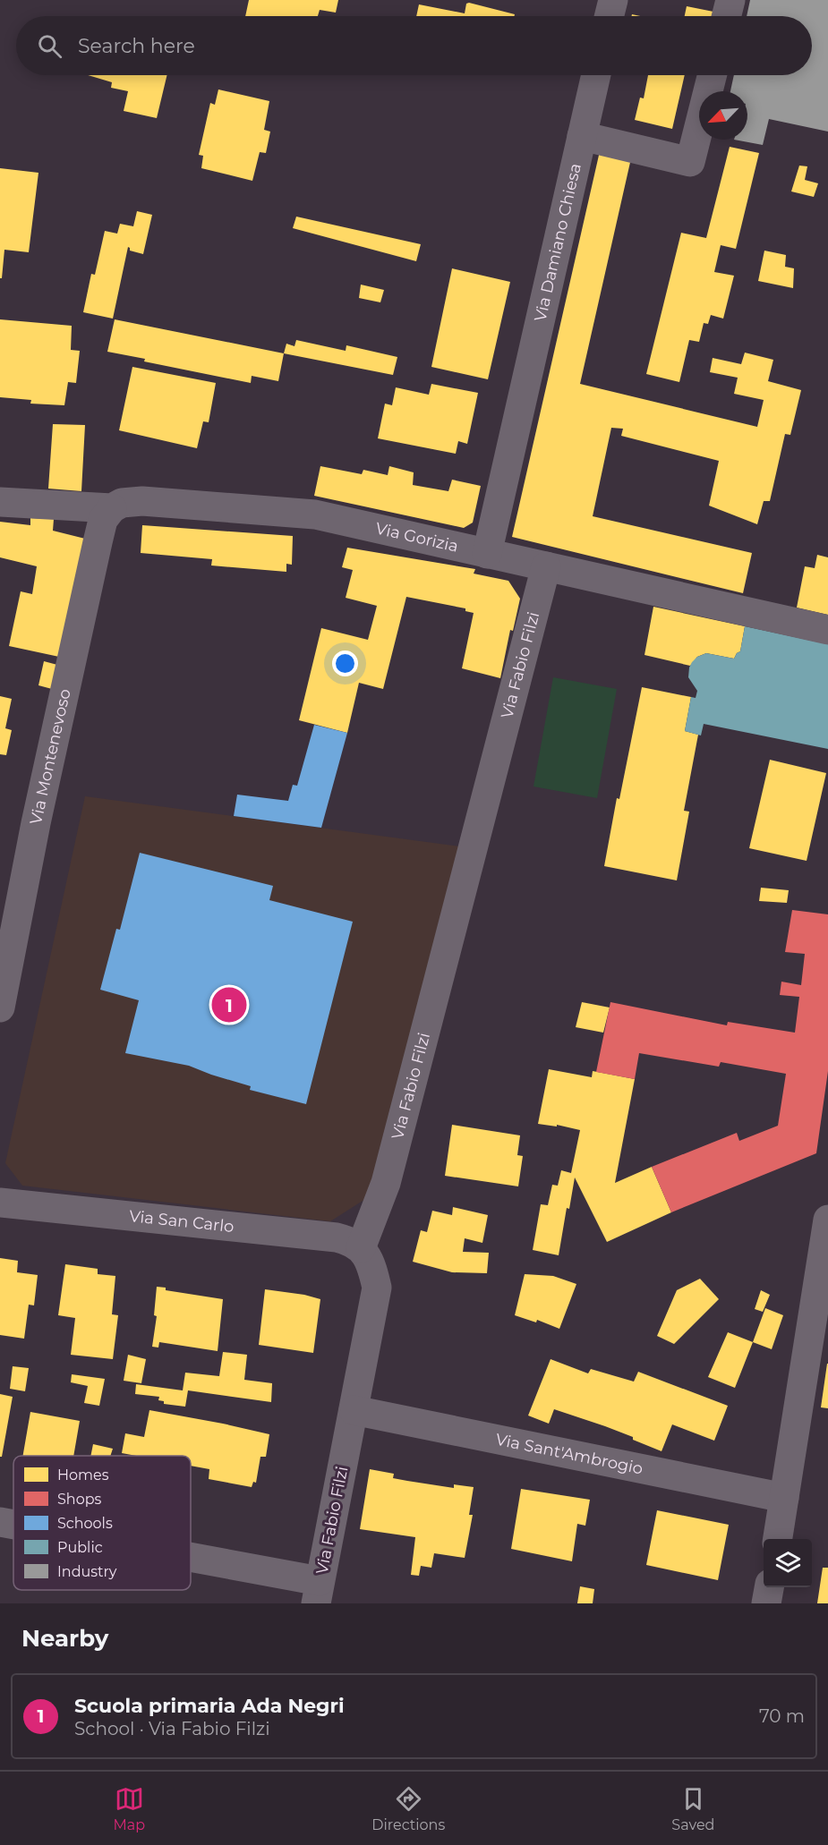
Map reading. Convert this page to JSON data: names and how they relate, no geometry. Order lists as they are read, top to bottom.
{
  "streets": {
    "street": [
      "Via Damiano Chiesa",
      "Via Gorizia",
      "Via Fabio Filzi",
      "Via Montenevoso",
      "Via San Carlo",
      "Via Sant'Ambrogio"
    ]
  },
  "crossings": [
    ["Via Damiano Chiesa", "Via Gorizia"],
    ["Via Gorizia", "Via Fabio Filzi"],
    ["Via Gorizia", "Via Montenevoso"],
    ["Via Fabio Filzi", "Via San Carlo"],
    ["Via Fabio Filzi", "Via Sant'Ambrogio"]
  ],
  "legend": [
    "Homes",
    "Shops",
    "Schools",
    "Public",
    "Industry"
  ],
  "north": "bottom left",
  "page": {
    "search": "Search here",
    "pins": "1",
    "heading": "Nearby",
    "list": [
      {
        "mark": "1",
        "name": "Scuola primaria Ada Negri",
        "note": "School · Via Fabio Filzi",
        "value": "70 m"
      }
    ],
    "nav": ["Map", "Directions", "Saved"]
  }
}
